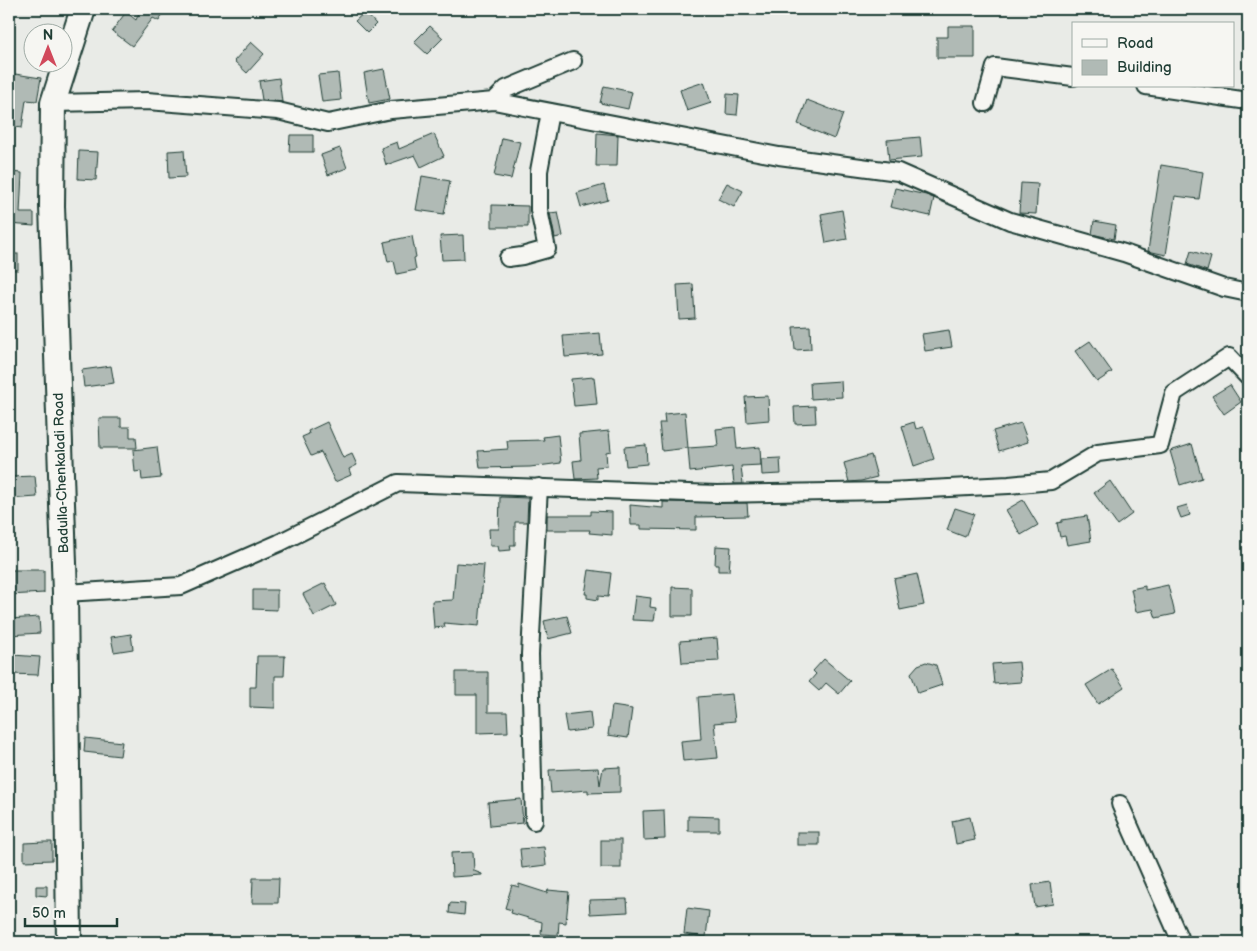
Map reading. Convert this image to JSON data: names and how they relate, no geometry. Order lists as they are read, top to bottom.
{
  "streets": {
    "highway": ["Badulla-Chenkaladi Road"]
  },
  "legend": ["Road", "Building"],
  "scale_bar": "50 m",
  "north": "top"
}
